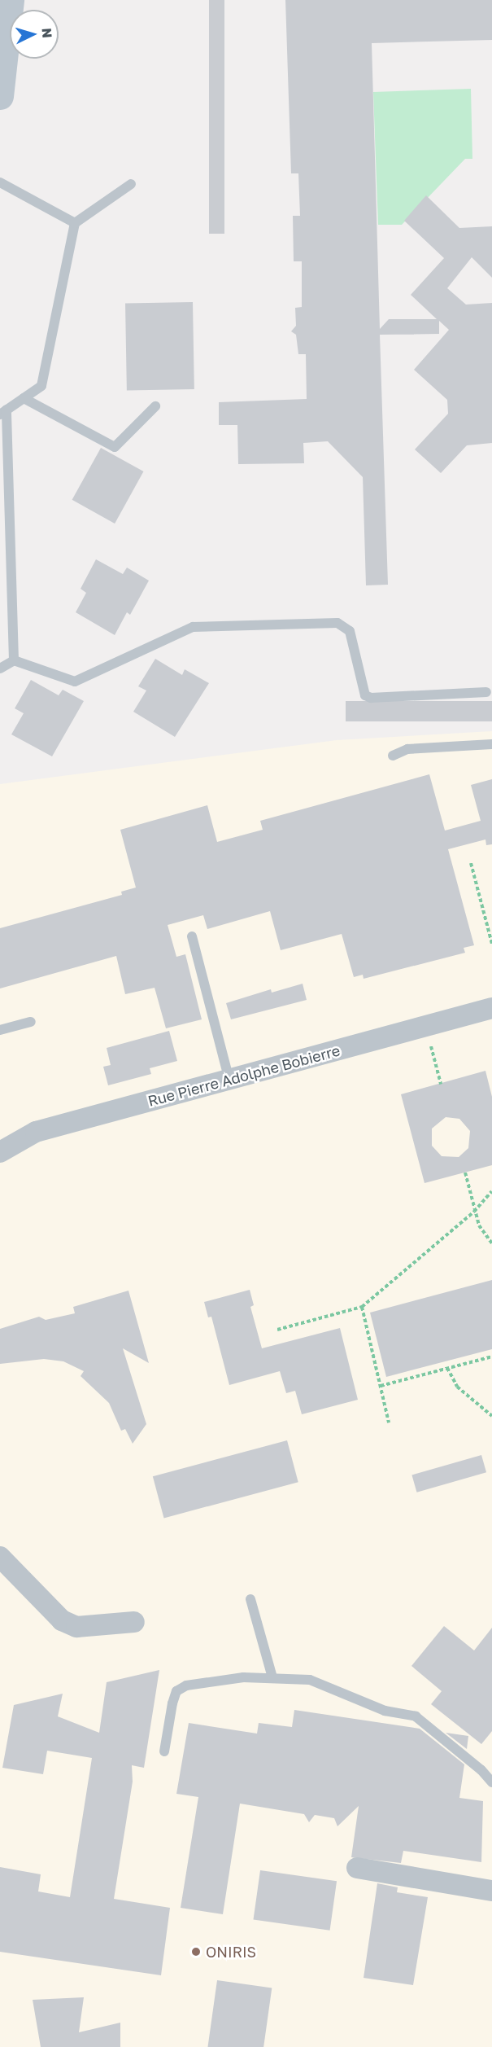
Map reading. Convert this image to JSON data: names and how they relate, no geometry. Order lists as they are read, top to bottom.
{
  "streets": {
    "street": ["Rue Pierre Adolphe Bobierre"]
  },
  "places": ["ONIRIS"],
  "north": "right"
}
